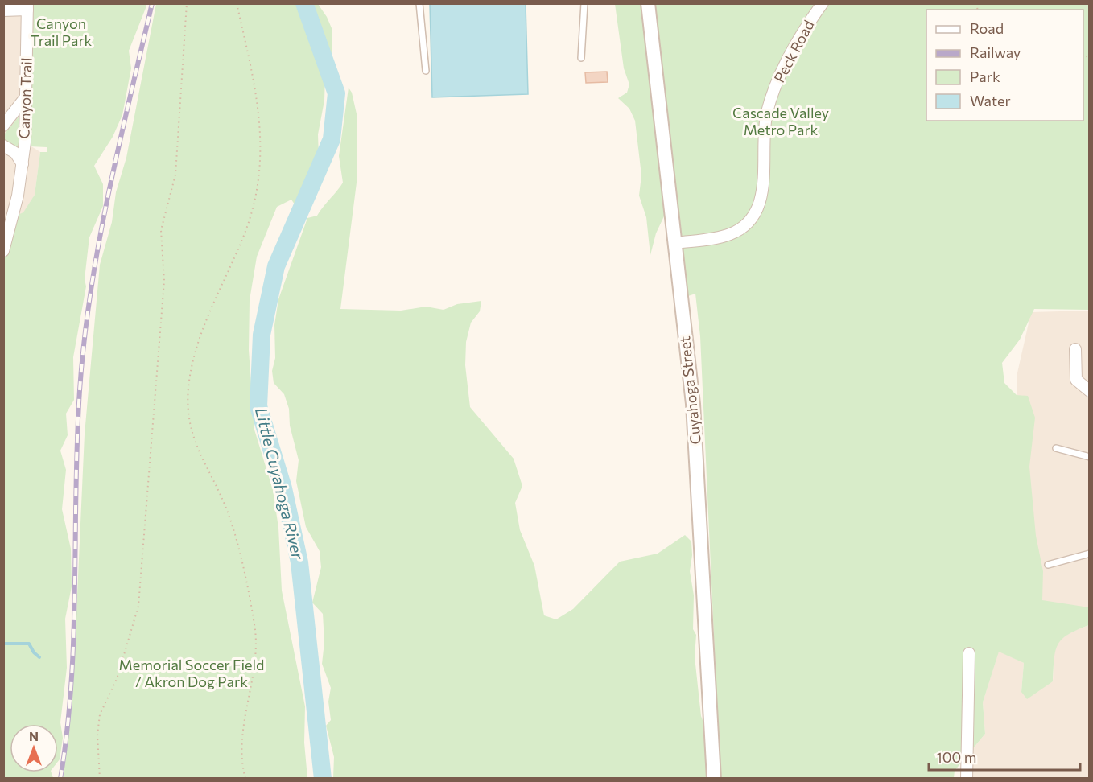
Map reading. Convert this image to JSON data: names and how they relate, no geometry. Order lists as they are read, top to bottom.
{
  "streets": {
    "street": ["Peck Road", "Canyon Trail", "Cuyahoga Street"]
  },
  "crossings": [
    ["Peck Road", "Cuyahoga Street"]
  ],
  "water": ["Little Cuyahoga River"],
  "parks": ["Canyon Trail Park", "Cascade Valley Metro Park", "Memorial Soccer Field / Akron Dog Park"],
  "legend": [
    "Road",
    "Railway",
    "Park",
    "Water"
  ],
  "scale_bar": "100 m",
  "north": "top"
}
